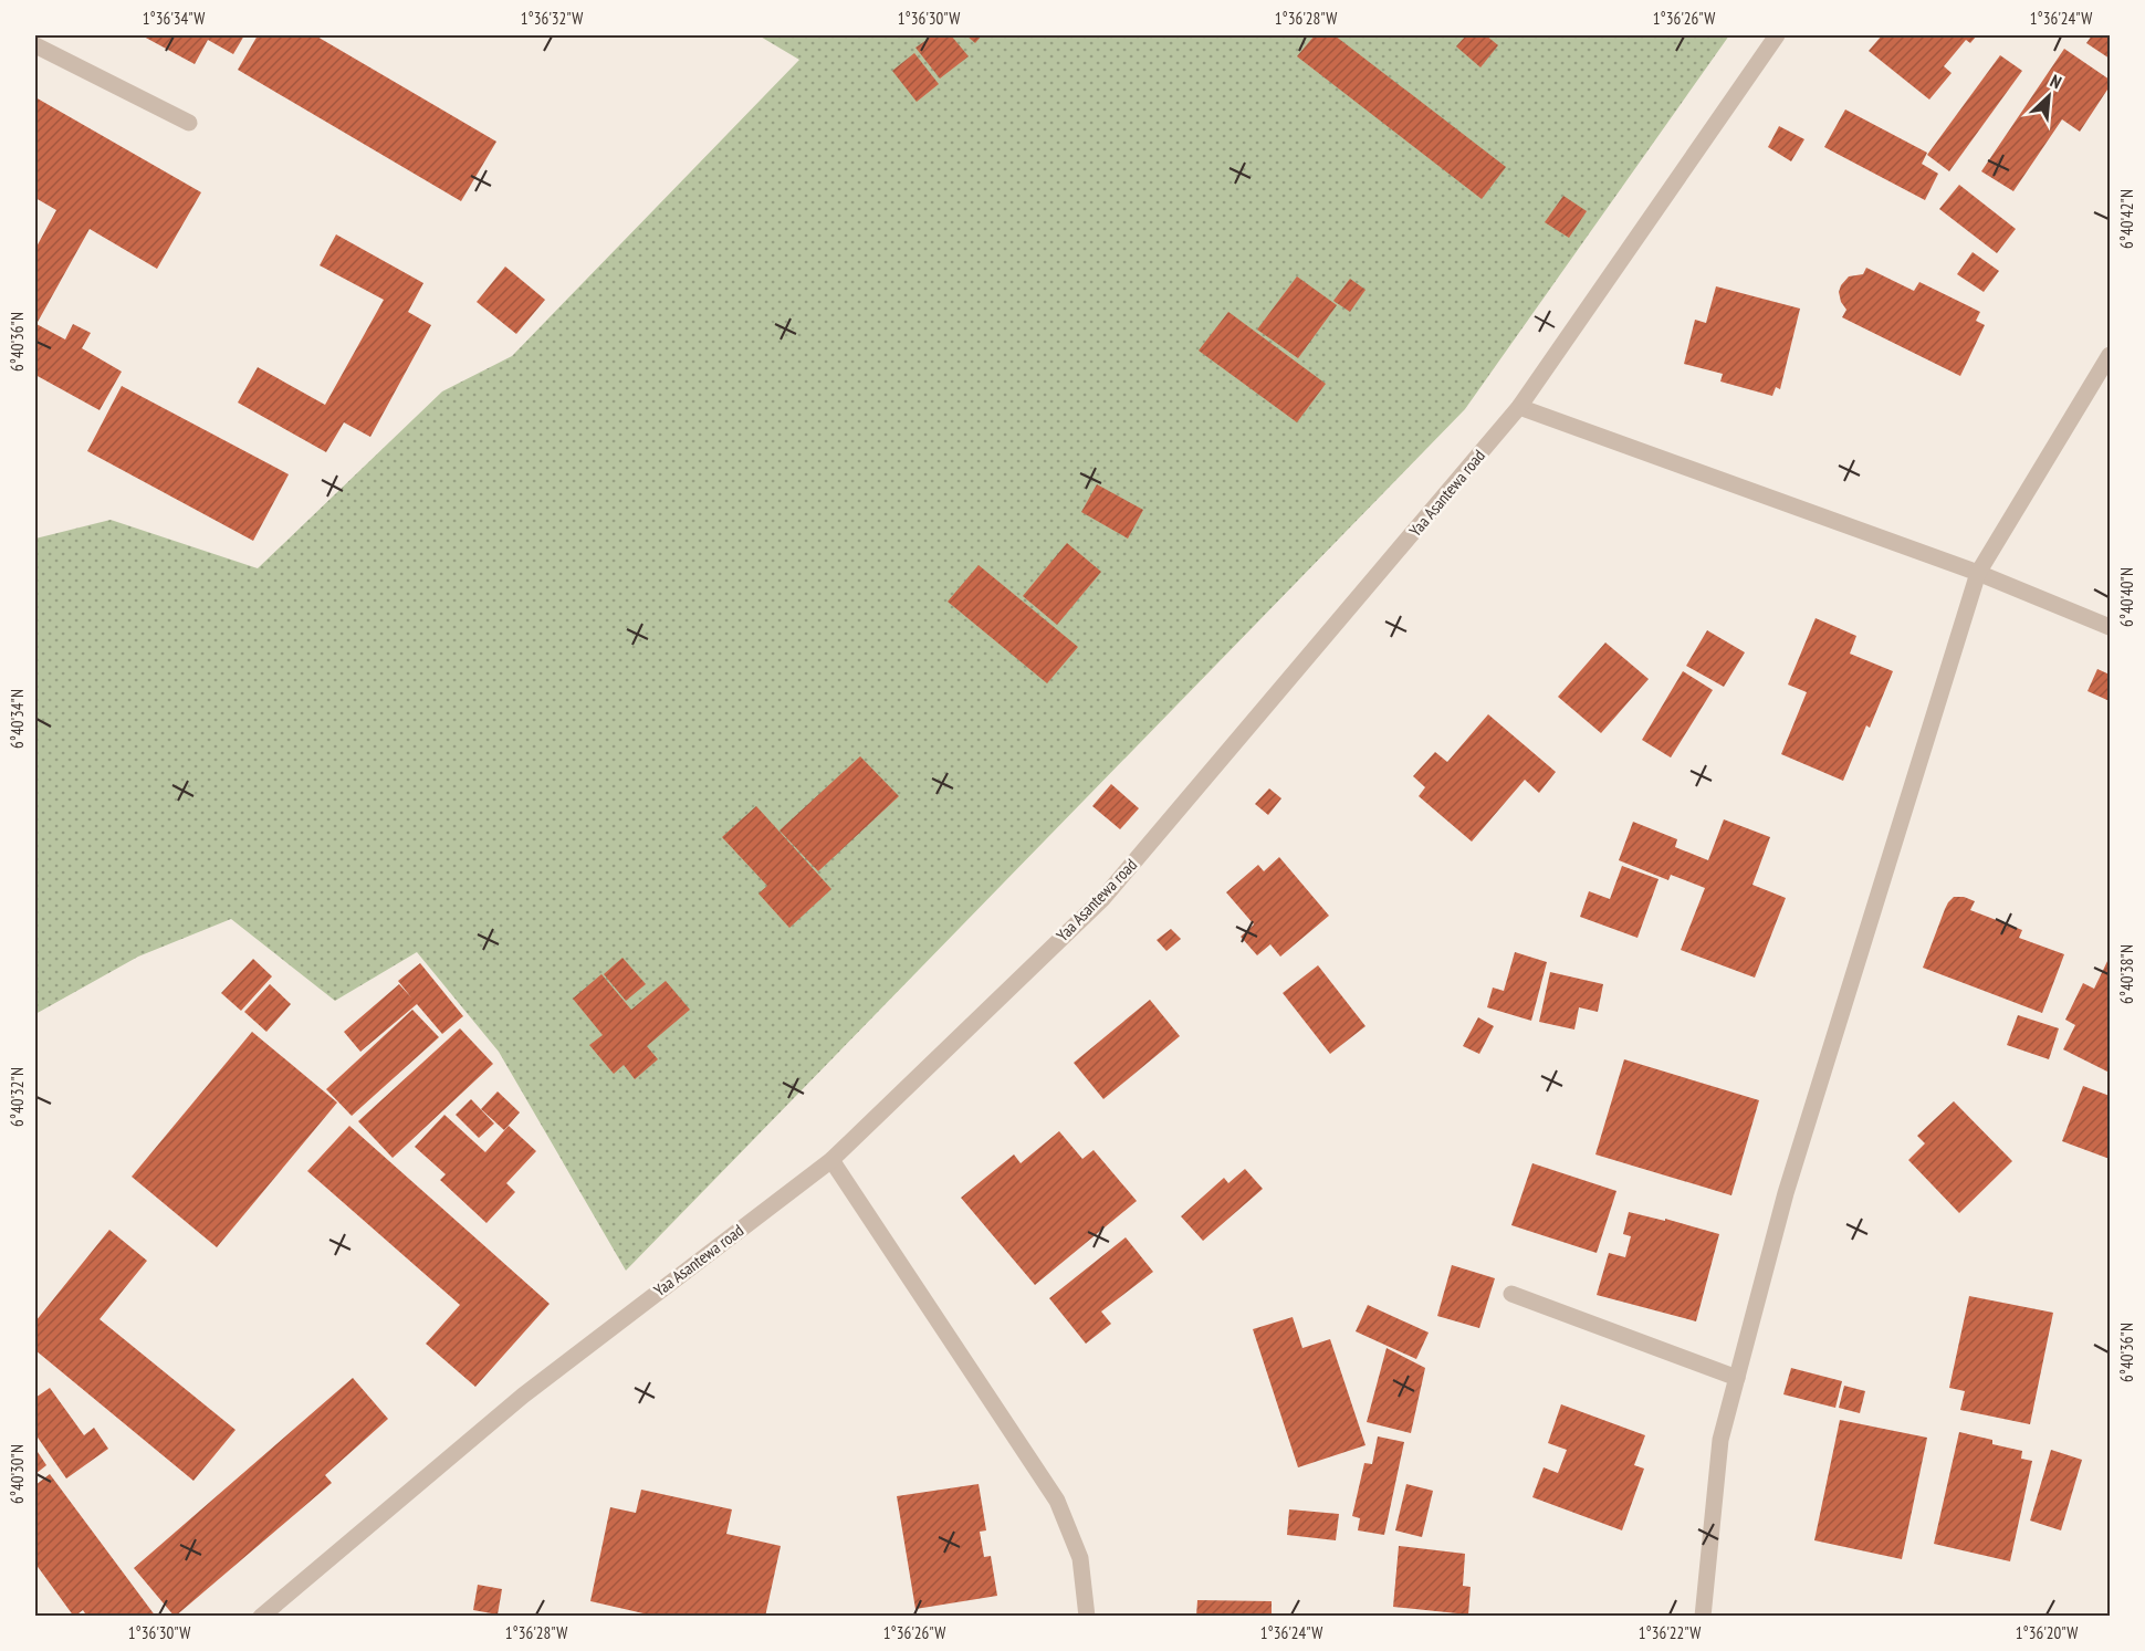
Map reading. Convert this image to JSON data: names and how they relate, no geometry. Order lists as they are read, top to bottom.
{
  "streets": {
    "street": ["Yaa Asantewa road"]
  },
  "north": "top right",
  "coordinates": [
    "1°36'34\"W",
    "1°36'32\"W",
    "1°36'30\"W",
    "1°36'28\"W",
    "1°36'26\"W",
    "1°36'24\"W",
    "6°40'42\"N",
    "6°40'36\"N",
    "6°40'40\"N",
    "6°40'34\"N",
    "6°40'38\"N",
    "6°40'32\"N",
    "6°40'30\"N",
    "1°36'22\"W",
    "1°36'20\"W"
  ]
}
